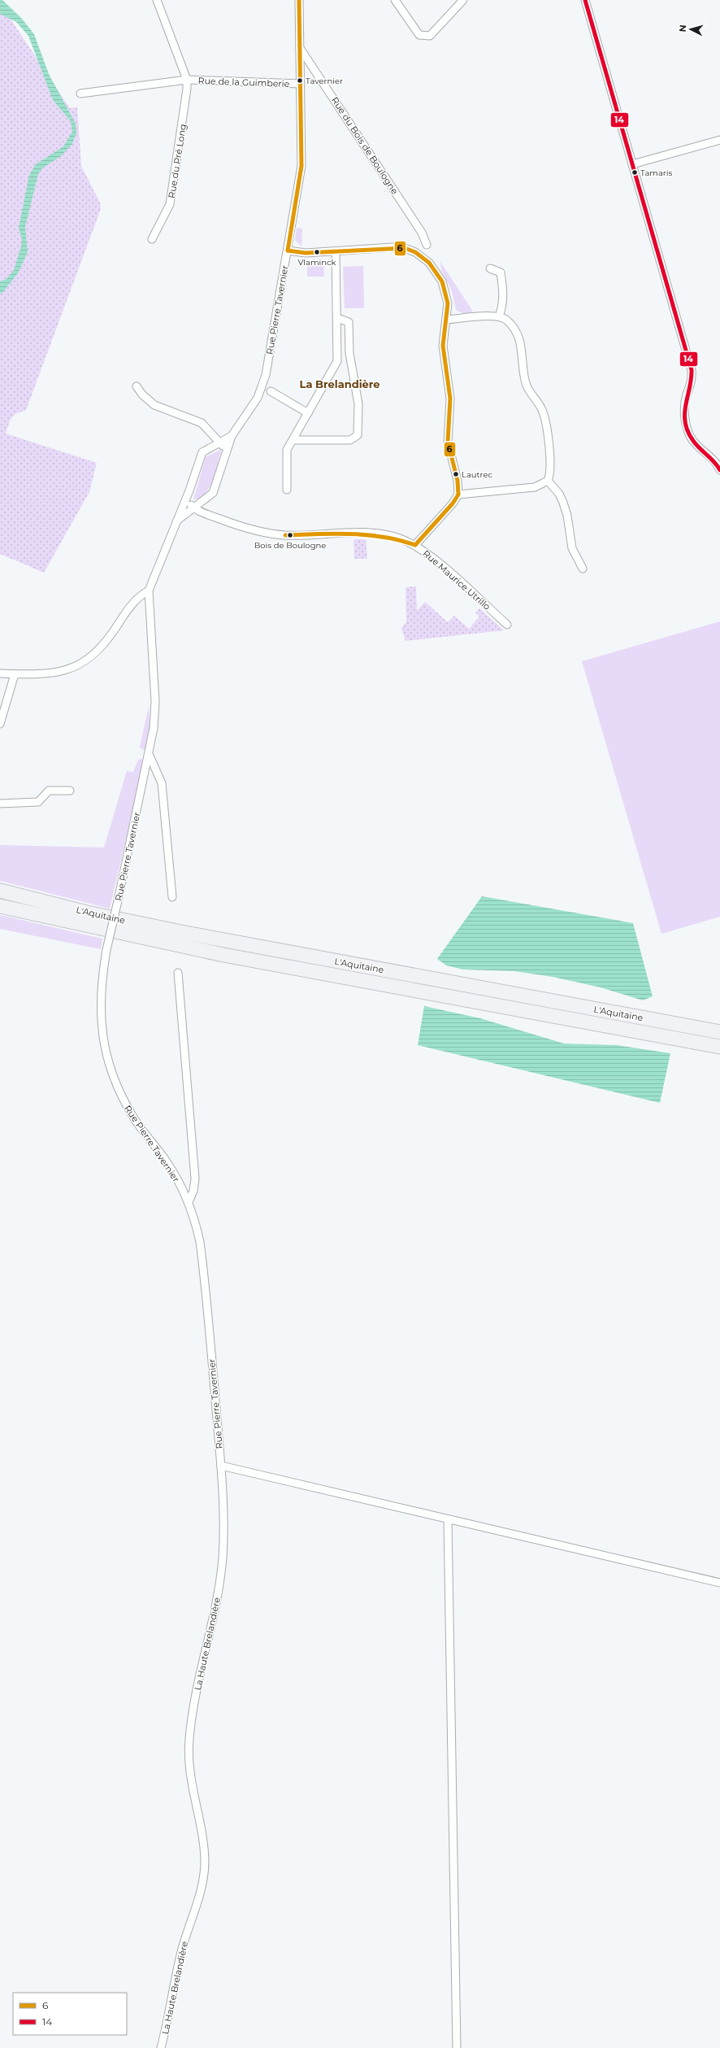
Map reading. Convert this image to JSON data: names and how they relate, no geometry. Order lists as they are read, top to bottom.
{
  "streets": {
    "highway": ["L'Aquitaine"],
    "street": [
      "Rue de la Guimberie",
      "Rue du Bois de Boulogne",
      "Rue du Pré Long",
      "Rue Pierre Tavernier",
      "Rue Maurice Utrillo",
      "La Haute Brelandière"
    ]
  },
  "crossings": [
    ["Rue de la Guimberie", "Rue du Pré Long"],
    ["Rue de la Guimberie", "Rue Pierre Tavernier"],
    ["Rue du Bois de Boulogne", "Rue Pierre Tavernier"],
    ["Rue Pierre Tavernier", "Rue Maurice Utrillo"],
    ["Rue Pierre Tavernier", "La Haute Brelandière"]
  ],
  "districts": ["La Brelandière"],
  "places": [
    "Tavernier",
    "Tamaris",
    "Vlaminck",
    "Lautrec",
    "Bois de Boulogne"
  ],
  "lines": ["transit line 6", "transit line 14"],
  "legend": ["6", "14"],
  "north": "left"
}
